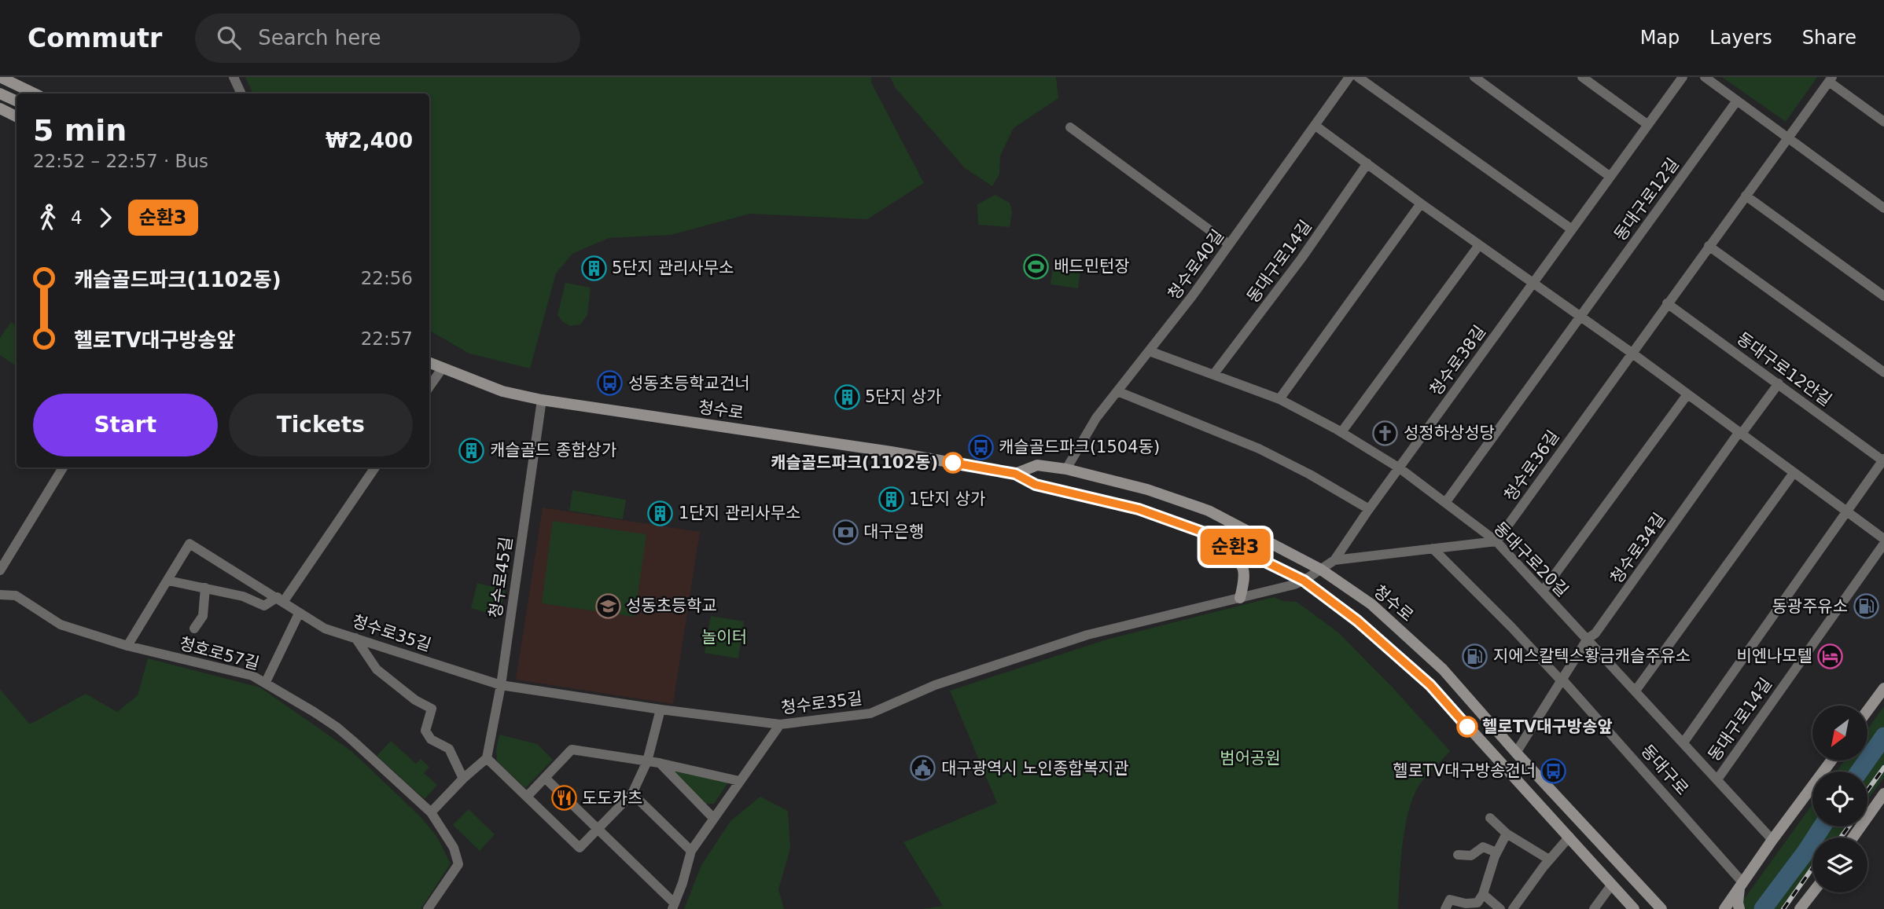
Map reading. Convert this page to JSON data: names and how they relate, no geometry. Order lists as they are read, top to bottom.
{
  "streets": {
    "main road": ["청수로"],
    "street": [
      "동대구로12길",
      "동대구로14길",
      "청수로40길",
      "청수로38길",
      "동대구로12안길",
      "청수로36길",
      "청수로34길",
      "동대구로20길",
      "청수로45길",
      "청수로35길",
      "청호로57길",
      "동대구로"
    ]
  },
  "crossings": [
    ["동대구로12길", "동대구로14길"],
    ["동대구로14길", "청수로40길"],
    ["동대구로14길", "청수로38길"],
    ["동대구로14길", "동대구로12안길"],
    ["동대구로14길", "청수로36길"],
    ["동대구로14길", "청수로34길"],
    ["동대구로14길", "동대구로20길"],
    ["청수로40길", "청수로"],
    ["청수로40길", "동대구로20길"],
    ["청수로38길", "동대구로20길"],
    ["동대구로12안길", "청수로36길"],
    ["청수로", "청수로34길"],
    ["청수로", "청수로45길"],
    ["청수로", "청수로35길"],
    ["청수로36길", "동대구로20길"],
    ["청수로34길", "동대구로20길"],
    ["청수로34길", "동대구로"],
    ["청수로45길", "청수로35길"],
    ["청수로35길", "청호로57길"]
  ],
  "parks": ["놀이터", "범어공원"],
  "places": {
    "sports": ["배드민턴장"],
    "building": [
      "5단지 관리사무소",
      "5단지 상가",
      "캐슬골드 종합상가",
      "1단지 상가",
      "1단지 관리사무소"
    ],
    "bus stop": ["성동초등학교건너", "캐슬골드파크(1504동)", "헬로TV대구방송건너"],
    "church": ["성정하상성당"],
    "other": ["캐슬골드파크(1102동)", "헬로TV대구방송앞"],
    "bank": ["대구은행"],
    "school or university": ["성동초등학교"],
    "fuel station": ["동광주유소", "지에스칼텍스황금캐슬주유소"],
    "hotel": ["비엔나모텔"],
    "public building": ["대구광역시 노인종합복지관"],
    "restaurant": ["도도카츠"]
  },
  "lines": ["bus line 순환3"],
  "north": "bottom left",
  "page": {
    "header": "Commutr",
    "search": "Search here",
    "nav": ["Map", "Layers", "Share"],
    "on_map": "순환3",
    "heading": ["5 min", "22:52 – 22:57 · Bus", "₩2,400"],
    "legs": ["4", "순환3"],
    "list": [
      {
        "name": "캐슬골드파크(1102동)",
        "value": "22:56"
      },
      {
        "name": "헬로TV대구방송앞",
        "value": "22:57"
      }
    ],
    "buttons": ["Start", "Tickets"]
  }
}
